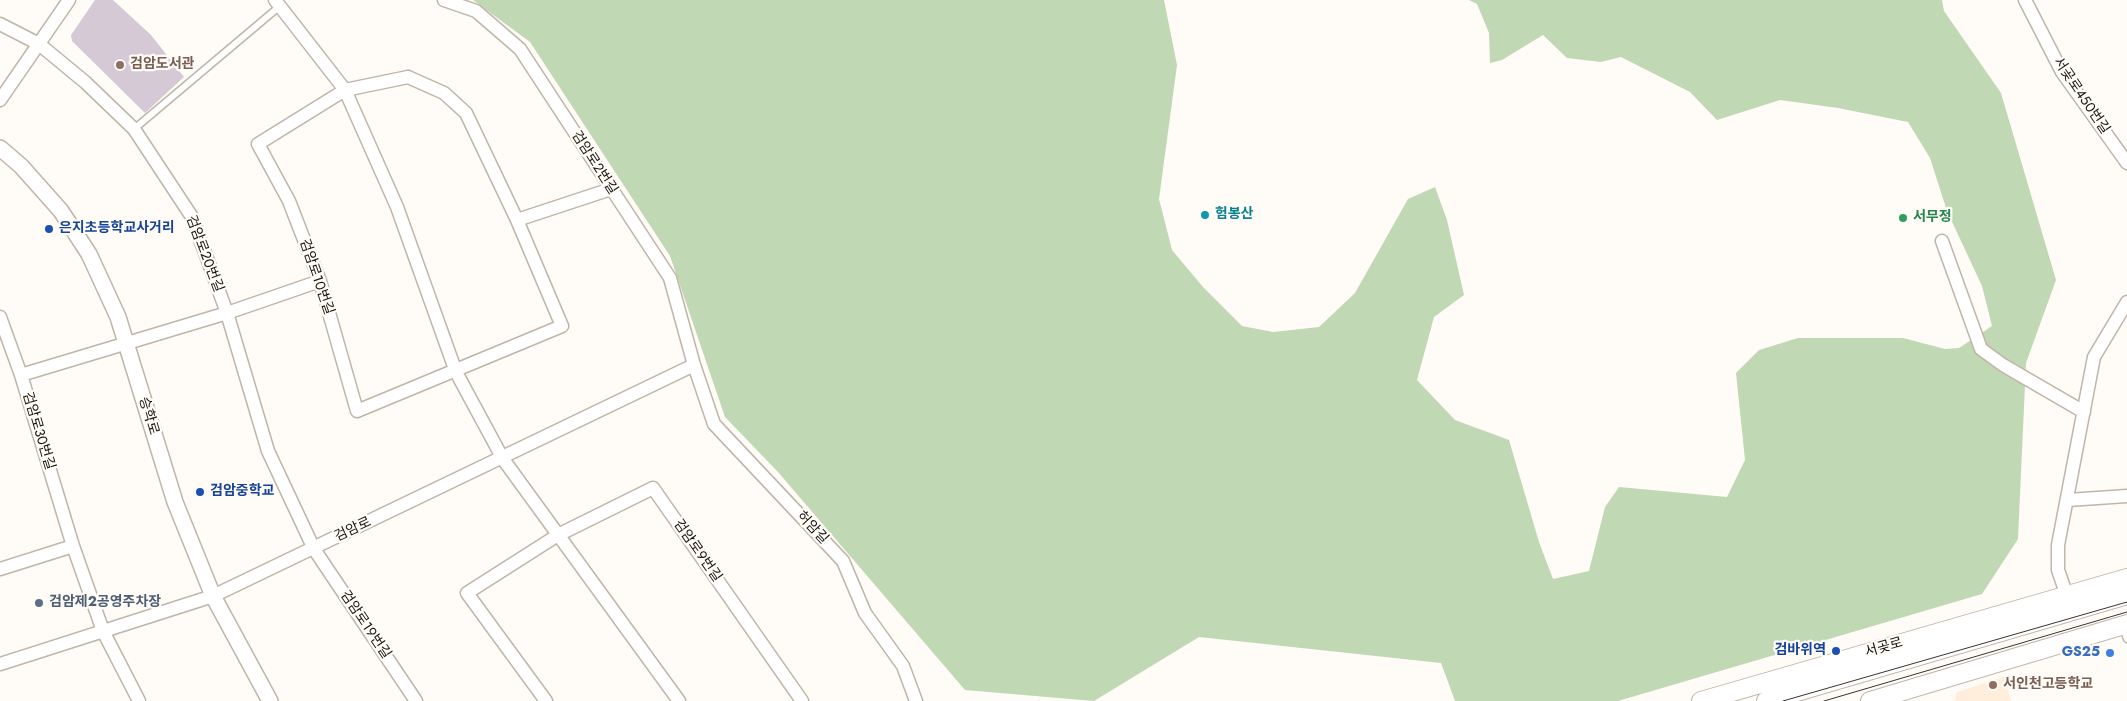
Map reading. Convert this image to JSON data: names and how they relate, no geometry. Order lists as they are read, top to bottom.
{
  "streets": {
    "main road": ["서곶로"],
    "street": [
      "서곶로450번길",
      "검암로2번길",
      "검암로20번길",
      "검암로10번길",
      "승학로",
      "검암로30번길",
      "허암길",
      "검암로",
      "검암로9번길",
      "검암로19번길"
    ]
  },
  "crossings": [
    ["검암로2번길", "허암길"],
    ["검암로2번길", "검암로"],
    ["검암로20번길", "검암로"],
    ["검암로20번길", "검암로19번길"],
    ["승학로", "검암로"],
    ["검암로30번길", "검암로"],
    ["허암길", "검암로"],
    ["검암로", "검암로19번길"]
  ],
  "places": [
    "검암도서관",
    "험봉산",
    "서무정",
    "은지초등학교사거리",
    "검암중학교",
    "검암제2공영주차장",
    "검바위역",
    "GS25",
    "서인천고등학교"
  ]
}
